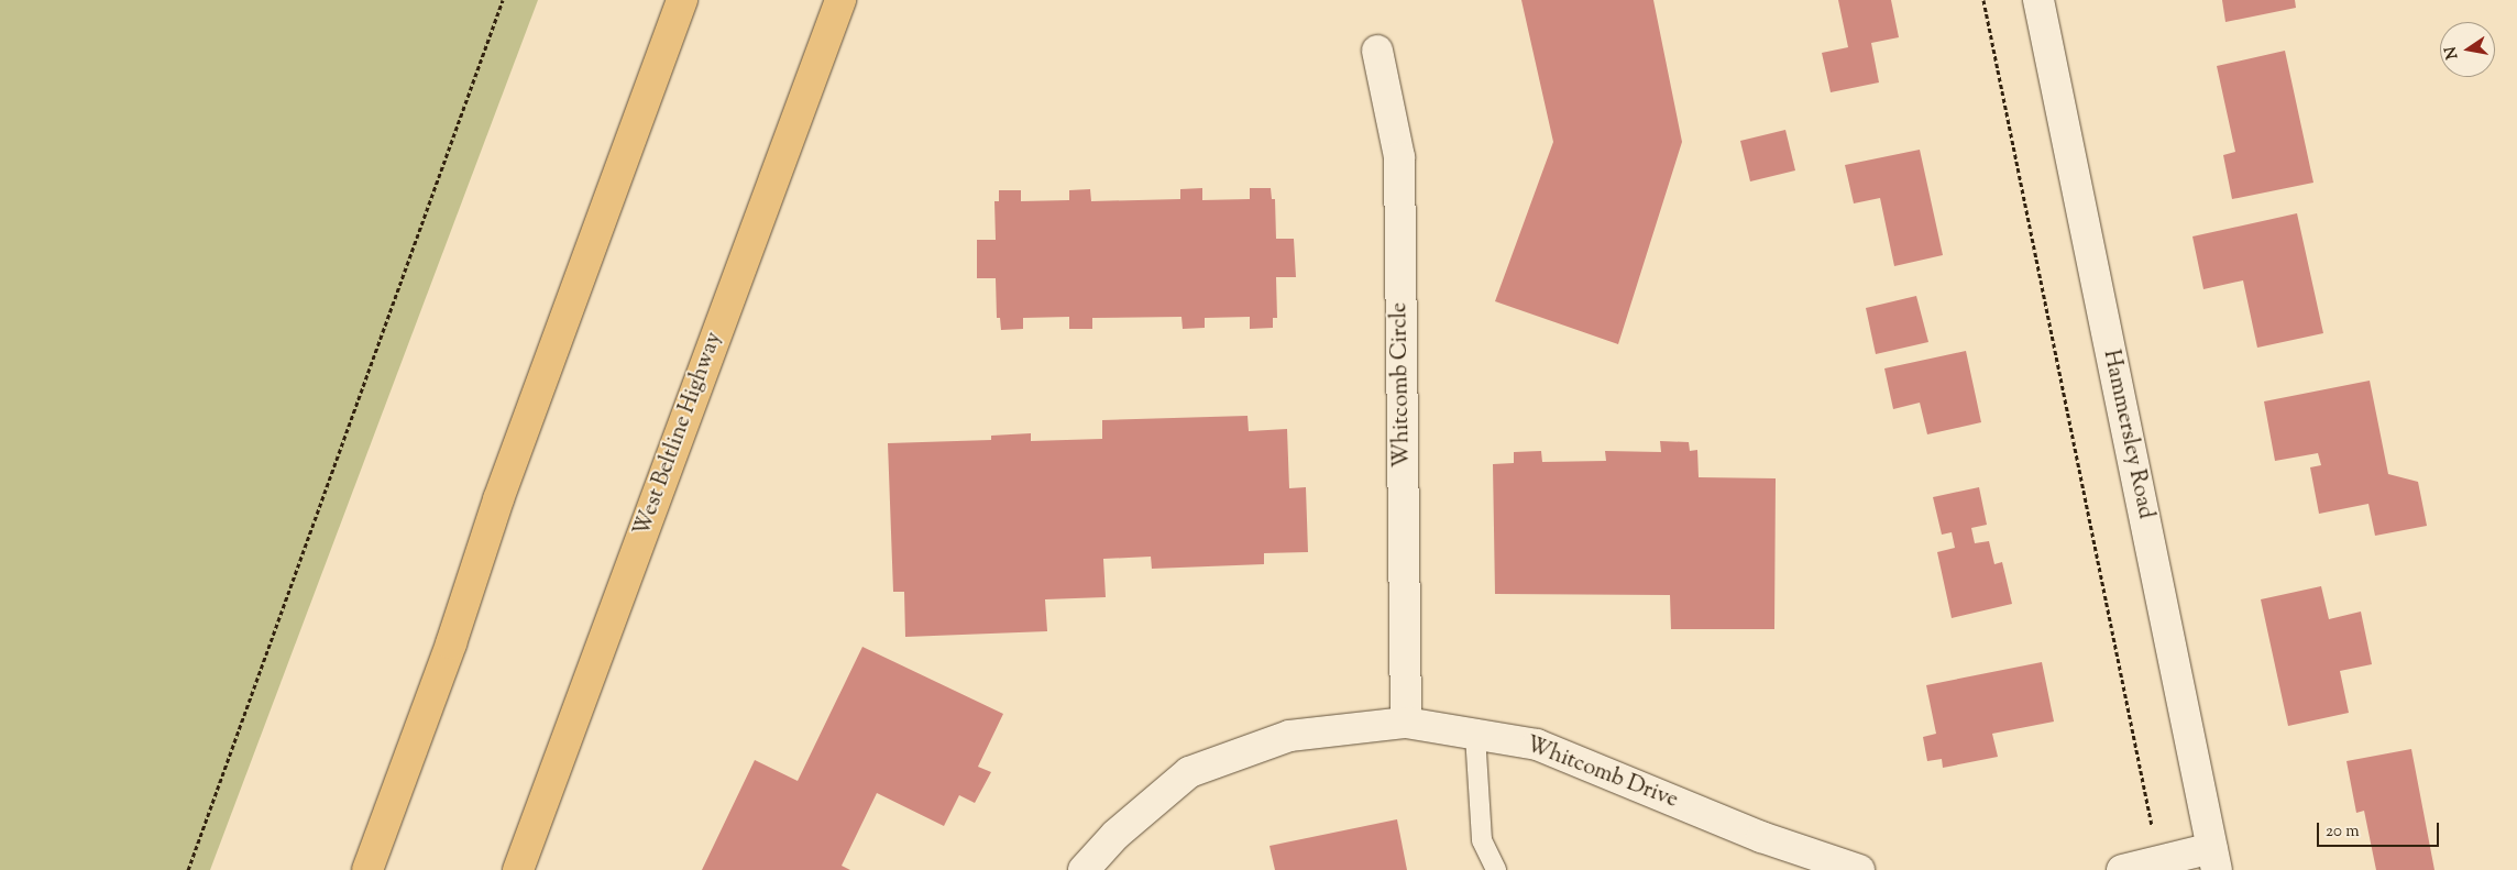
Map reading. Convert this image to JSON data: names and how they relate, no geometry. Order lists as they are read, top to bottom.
{
  "streets": {
    "highway": ["West Beltline Highway"],
    "street": ["Whitcomb Circle", "Hammersley Road", "Whitcomb Drive"]
  },
  "crossings": [
    ["Whitcomb Circle", "Whitcomb Drive"]
  ],
  "scale_bar": "20 m",
  "north": "left"
}
